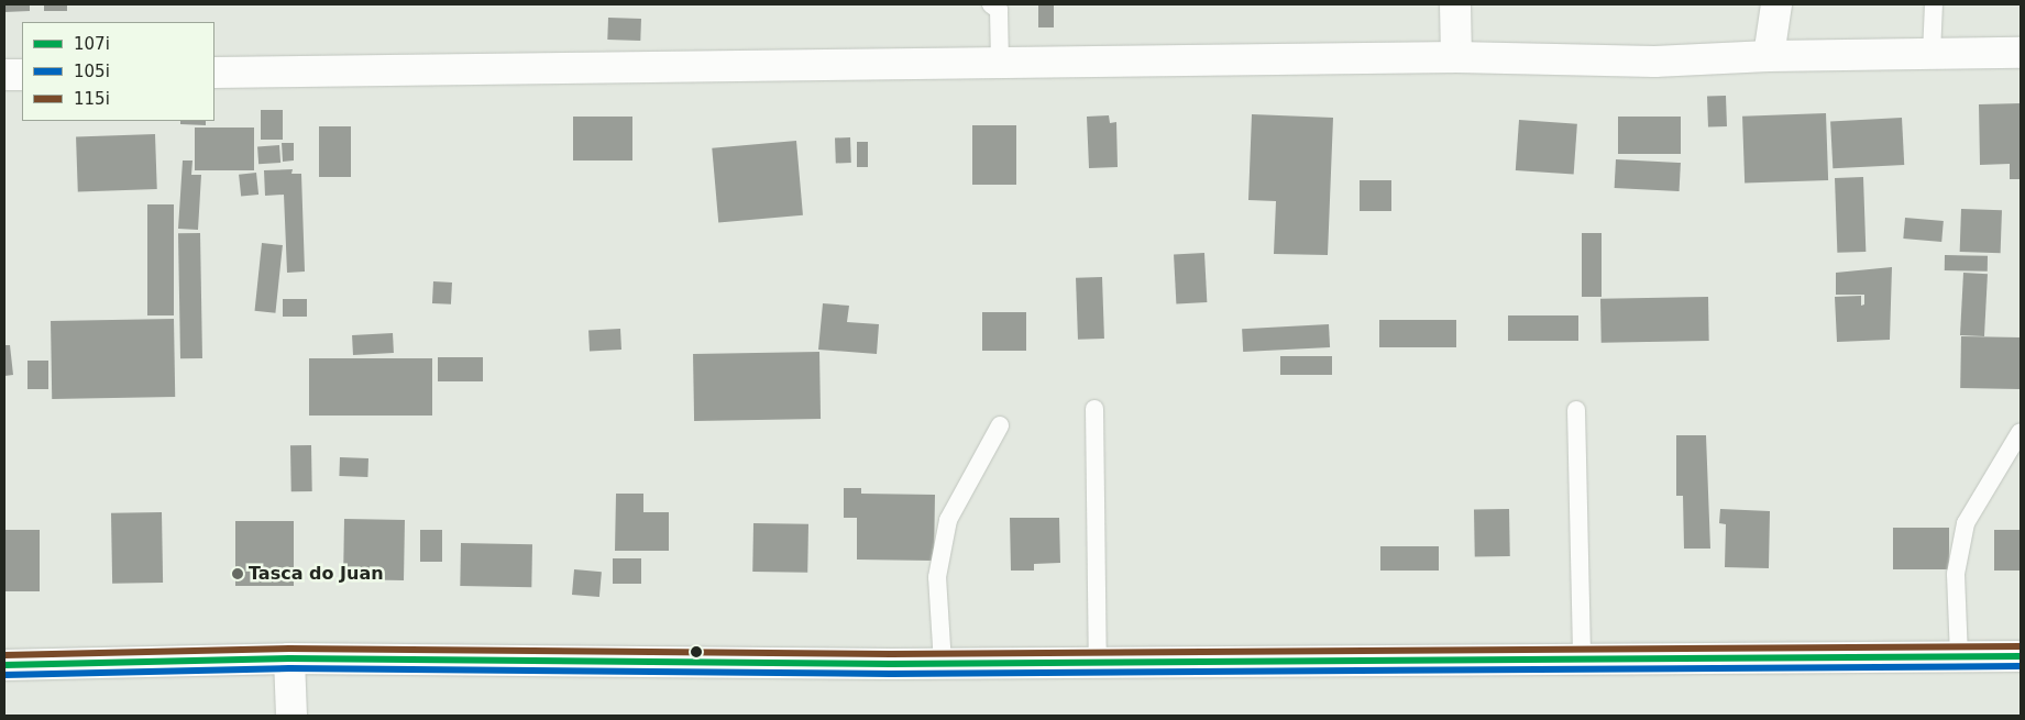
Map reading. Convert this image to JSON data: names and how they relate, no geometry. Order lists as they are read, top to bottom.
{
  "places": ["Tasca do Juan"],
  "lines": ["transit line 115i", "transit line 107i", "transit line 105i"],
  "legend": ["107i", "105i", "115i"]
}
